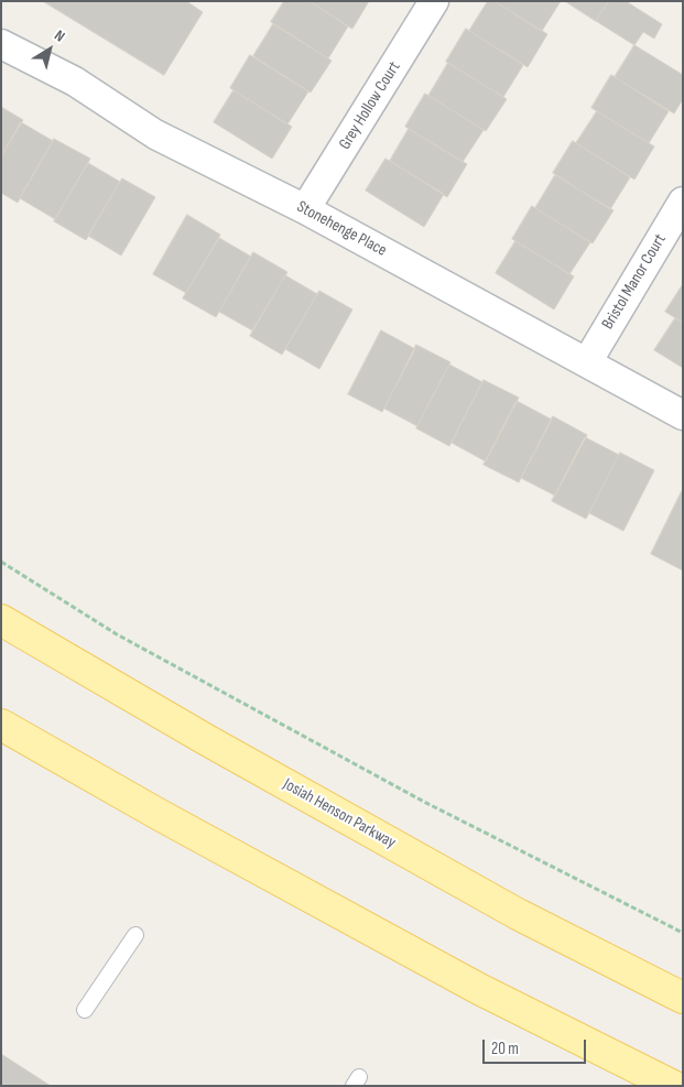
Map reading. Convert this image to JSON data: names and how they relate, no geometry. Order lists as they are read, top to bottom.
{
  "streets": {
    "main road": ["Josiah Henson Parkway"],
    "street": ["Grey Hollow Court", "Stonehenge Place", "Bristol Manor Court"]
  },
  "crossings": [
    ["Grey Hollow Court", "Stonehenge Place"],
    ["Stonehenge Place", "Bristol Manor Court"]
  ],
  "scale_bar": "20 m",
  "north": "top right"
}
